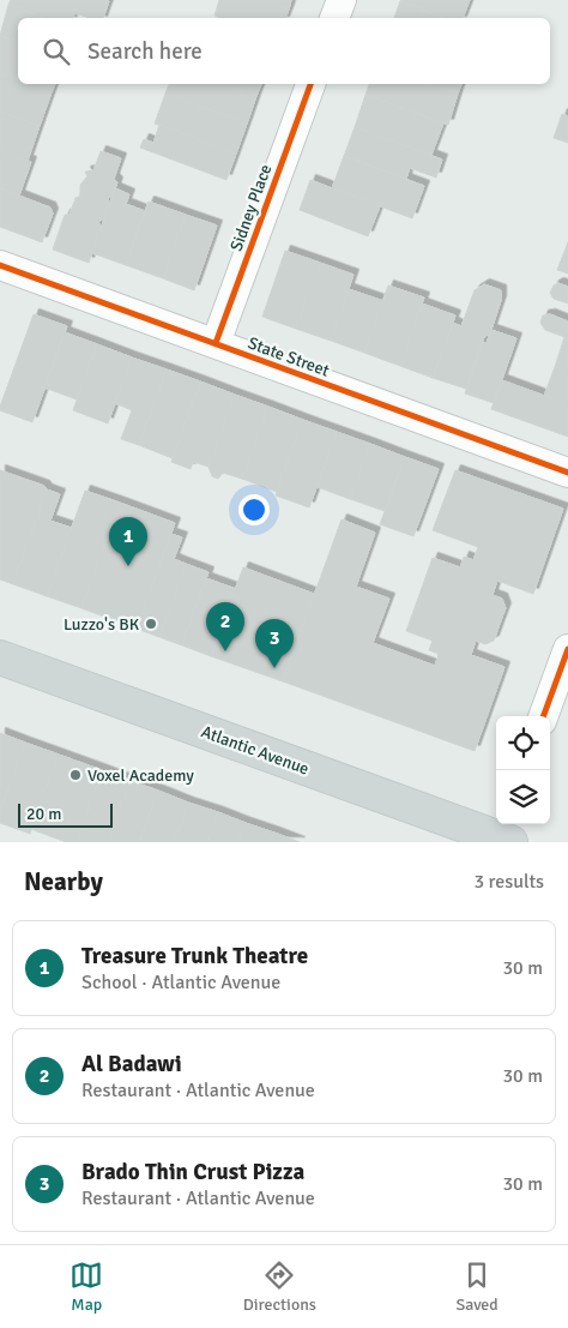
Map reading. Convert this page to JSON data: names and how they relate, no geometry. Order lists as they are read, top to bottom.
{
  "streets": {
    "main road": ["Atlantic Avenue"],
    "street": ["Sidney Place", "State Street"]
  },
  "crossings": [
    ["Sidney Place", "State Street"]
  ],
  "places": ["Luzzo's BK", "Voxel Academy"],
  "scale_bar": "20 m",
  "page": {
    "search": "Search here",
    "pins": ["1", "2", "3"],
    "scale": "20 m",
    "heading": ["Nearby", "3 results"],
    "list": [
      {
        "mark": "1",
        "name": "Treasure Trunk Theatre",
        "note": "School · Atlantic Avenue",
        "value": "30 m"
      },
      {
        "mark": "2",
        "name": "Al Badawi",
        "note": "Restaurant · Atlantic Avenue",
        "value": "30 m"
      },
      {
        "mark": "3",
        "name": "Brado Thin Crust Pizza",
        "note": "Restaurant · Atlantic Avenue",
        "value": "30 m"
      }
    ],
    "nav": ["Map", "Directions", "Saved"]
  }
}
